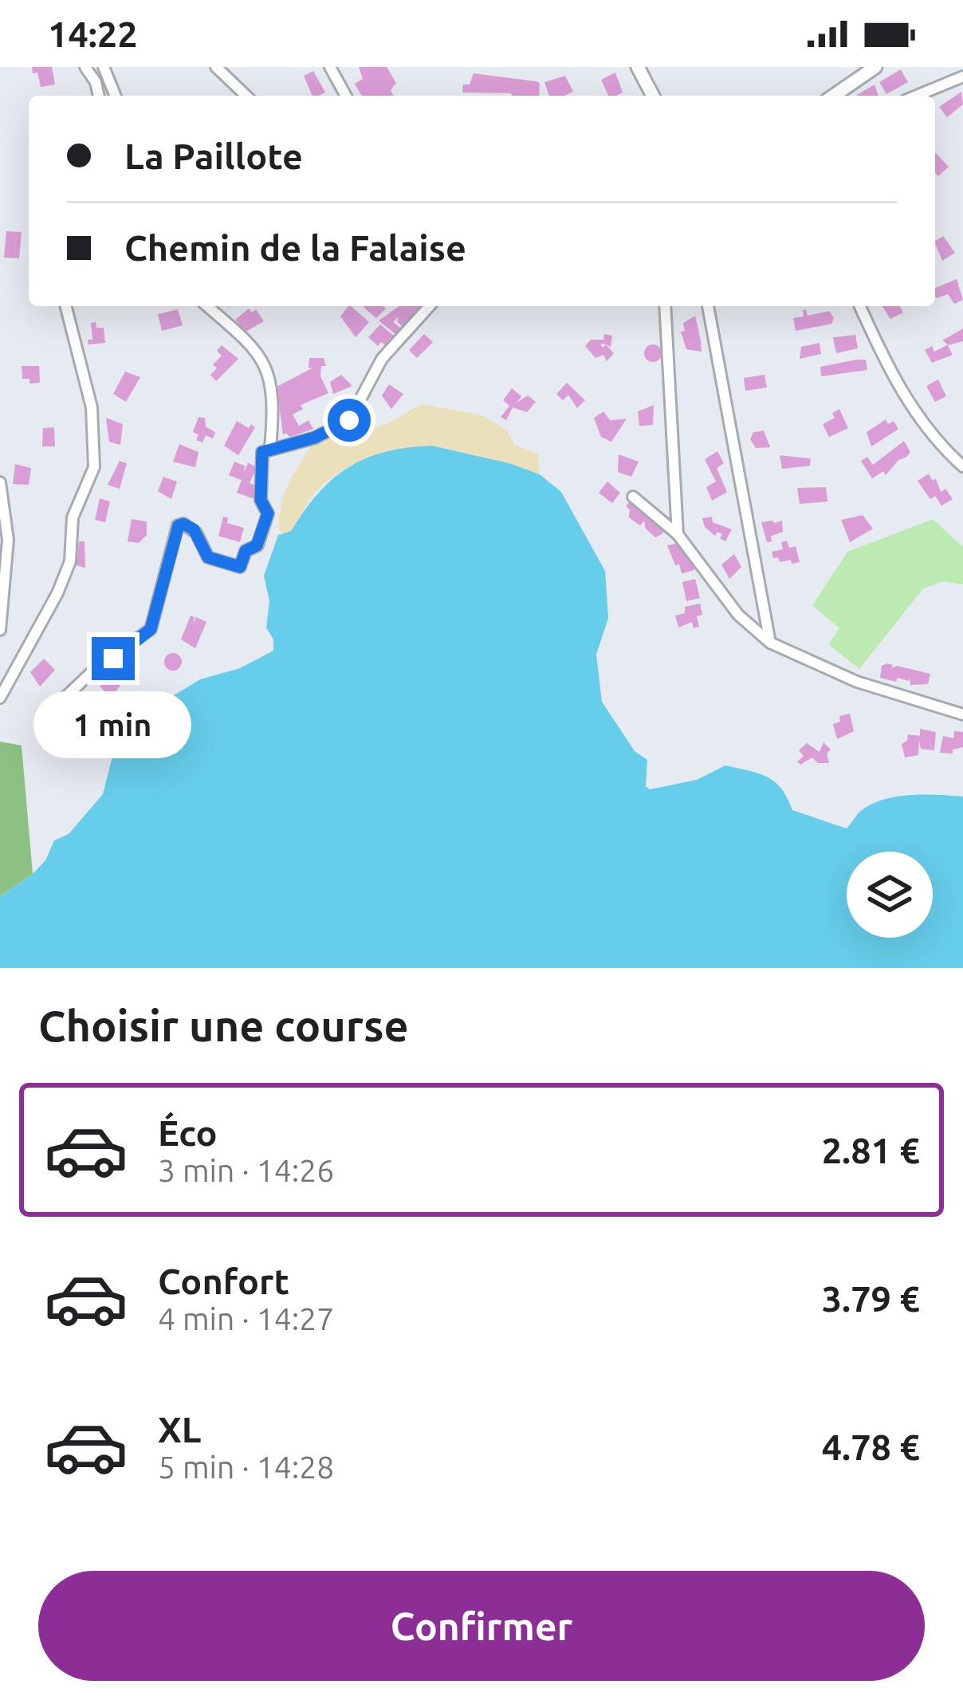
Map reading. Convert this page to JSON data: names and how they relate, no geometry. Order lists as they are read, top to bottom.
{
  "page": {
    "status": "14:22",
    "banner": ["La Paillote", "Chemin de la Falaise"],
    "bubble": "1 min",
    "heading": "Choisir une course",
    "list": [
      {
        "name": "Éco",
        "note": "3 min · 14:26",
        "value": "2.81 €"
      },
      {
        "name": "Confort",
        "note": "4 min · 14:27",
        "value": "3.79 €"
      },
      {
        "name": "XL",
        "note": "5 min · 14:28",
        "value": "4.78 €"
      }
    ],
    "buttons": "Confirmer"
  }
}
